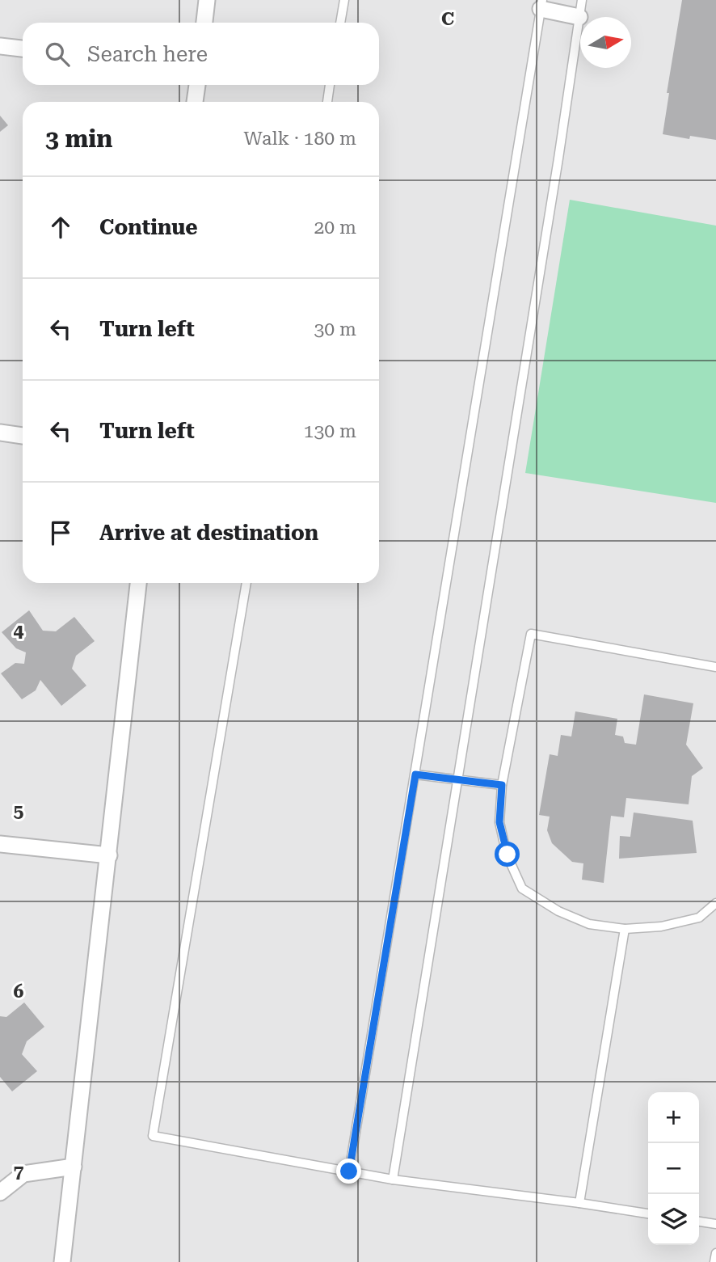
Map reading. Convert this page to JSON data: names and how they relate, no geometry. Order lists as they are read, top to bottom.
{
  "north": "right",
  "page": {
    "search": "Search here",
    "heading": ["3 min", "Walk · 180 m"],
    "list": [
      ["Continue", "20 m"],
      ["Turn left", "30 m"],
      ["Turn left", "130 m"],
      "Arrive at destination"
    ],
    "map_buttons": ["+", "−"]
  },
  "grid": {
    "columns": ["C"],
    "rows": [
      "4",
      "5",
      "6",
      "7"
    ]
  }
}
